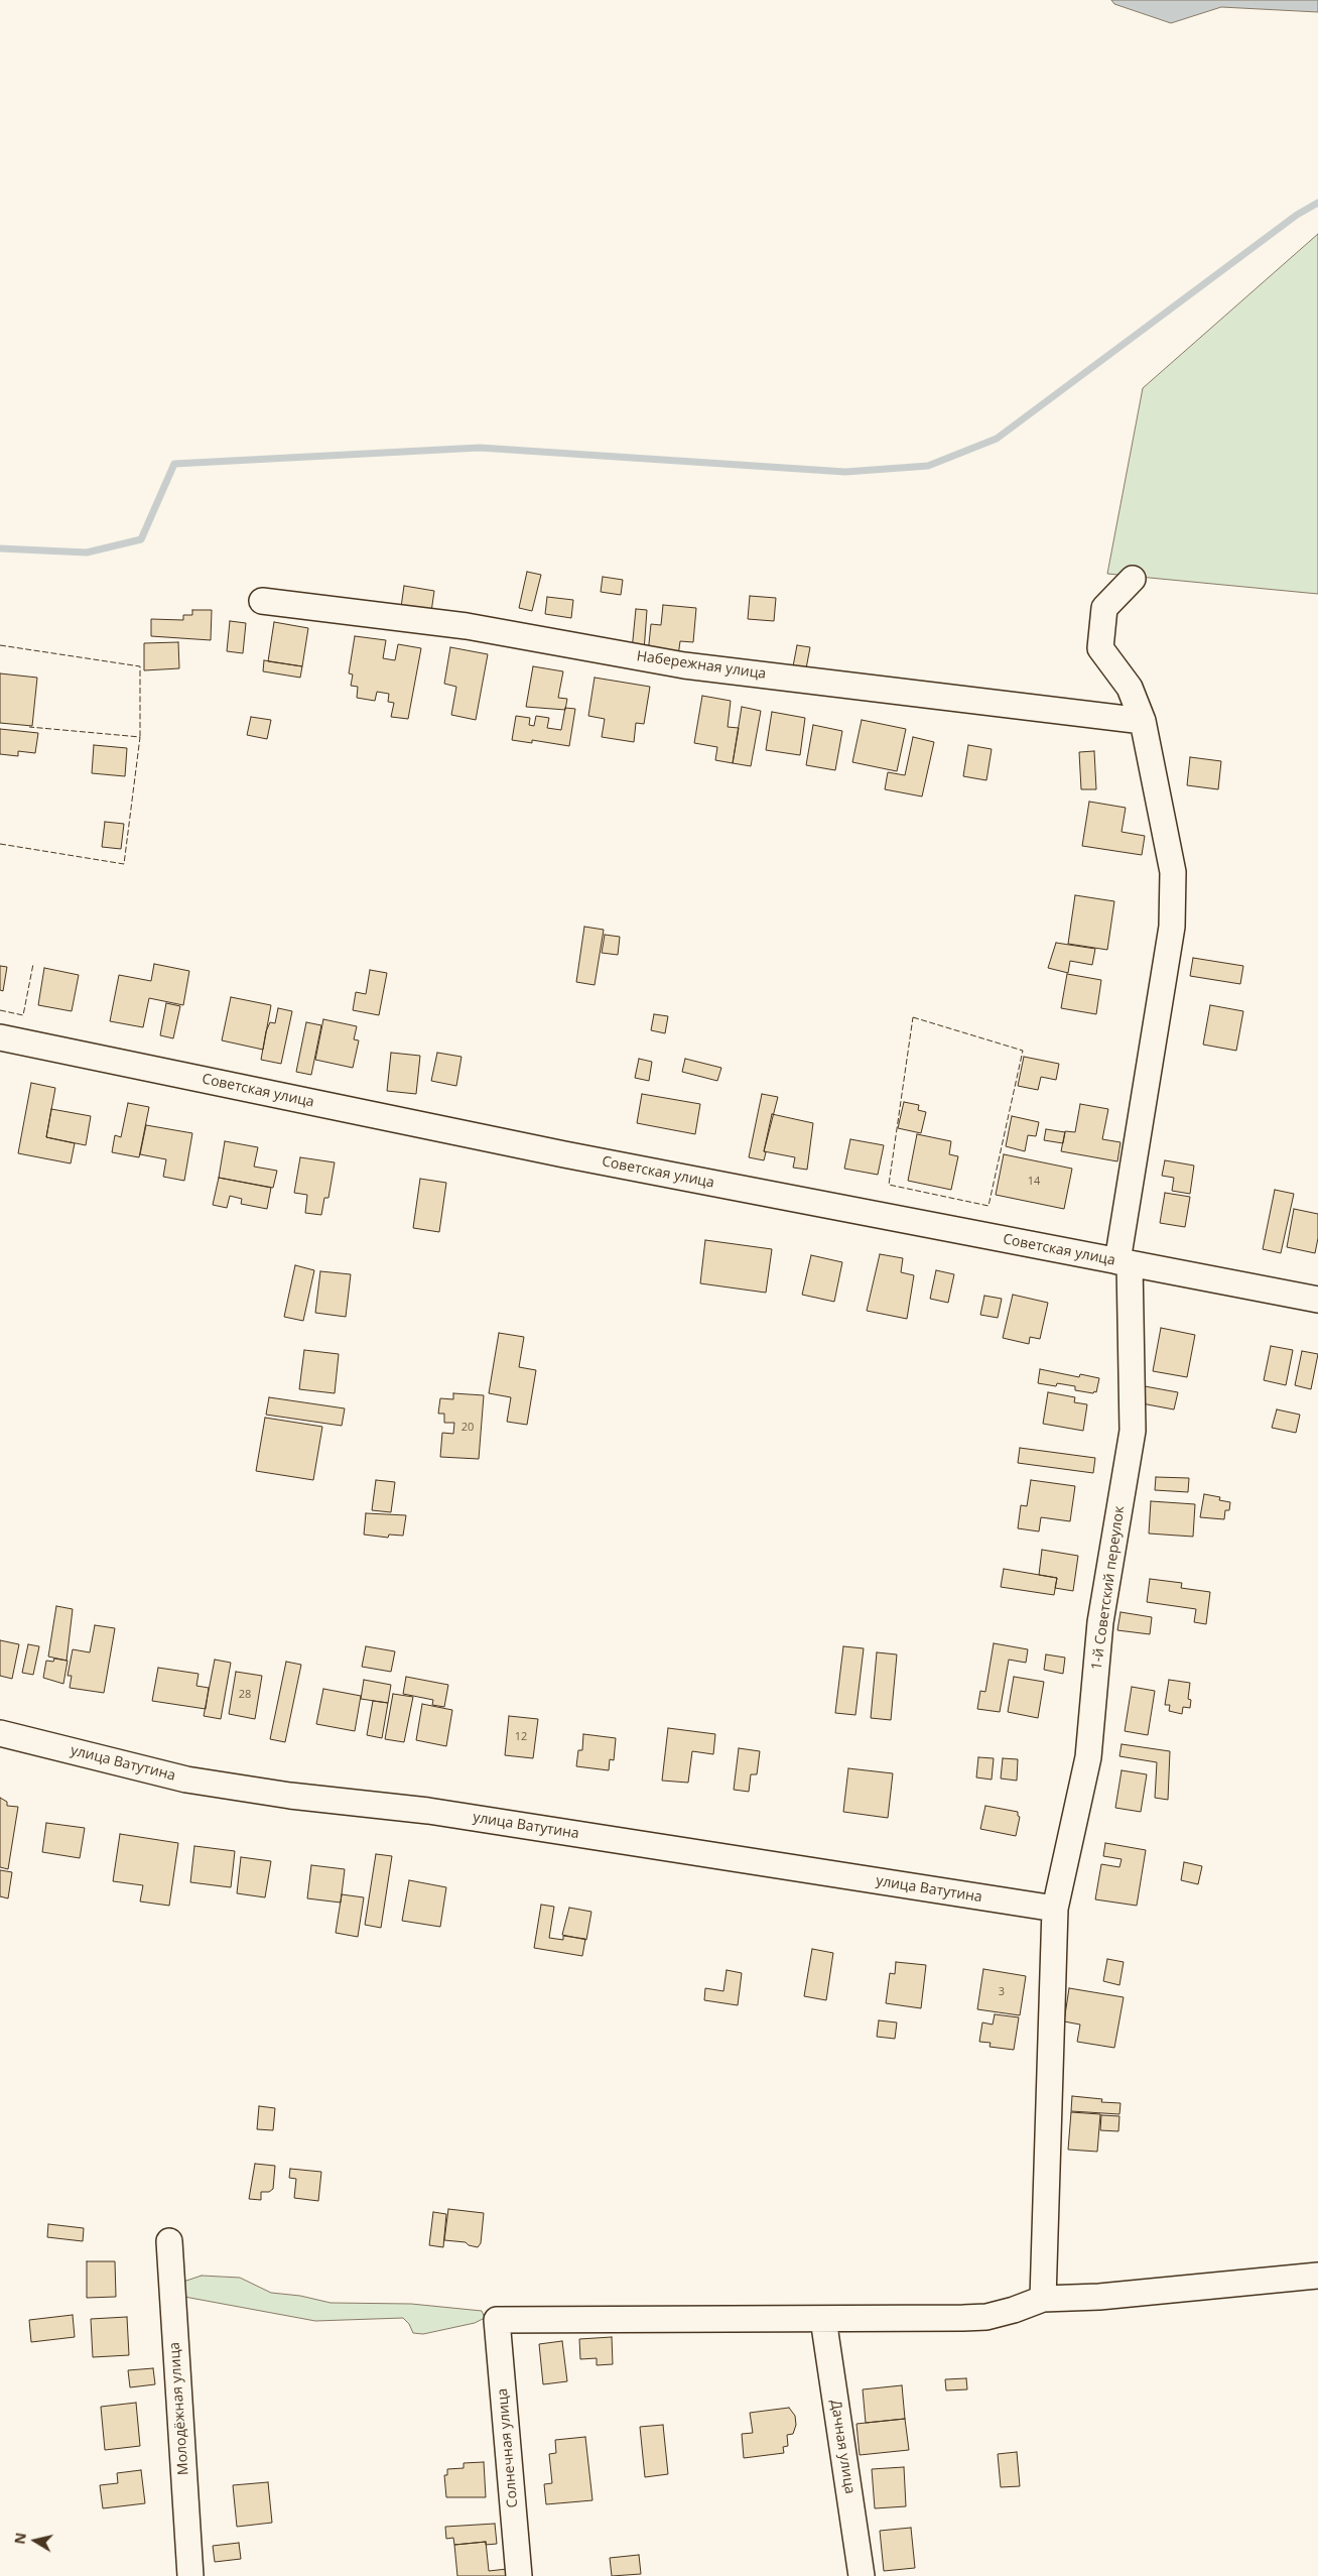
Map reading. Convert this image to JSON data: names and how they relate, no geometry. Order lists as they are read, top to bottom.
{
  "streets": {
    "street": [
      "Набережная улица",
      "Советская улица",
      "1-й Советский переулок",
      "улица Ватутина",
      "Молодёжная улица",
      "Дачная улица",
      "Солнечная улица"
    ]
  },
  "crossings": [
    ["Набережная улица", "1-й Советский переулок"],
    ["Советская улица", "1-й Советский переулок"],
    ["1-й Советский переулок", "улица Ватутина"],
    ["Дачная улица", "Солнечная улица"]
  ],
  "house_numbers": [
    "14",
    "20",
    "28",
    "12",
    "3"
  ],
  "north": "left"
}
